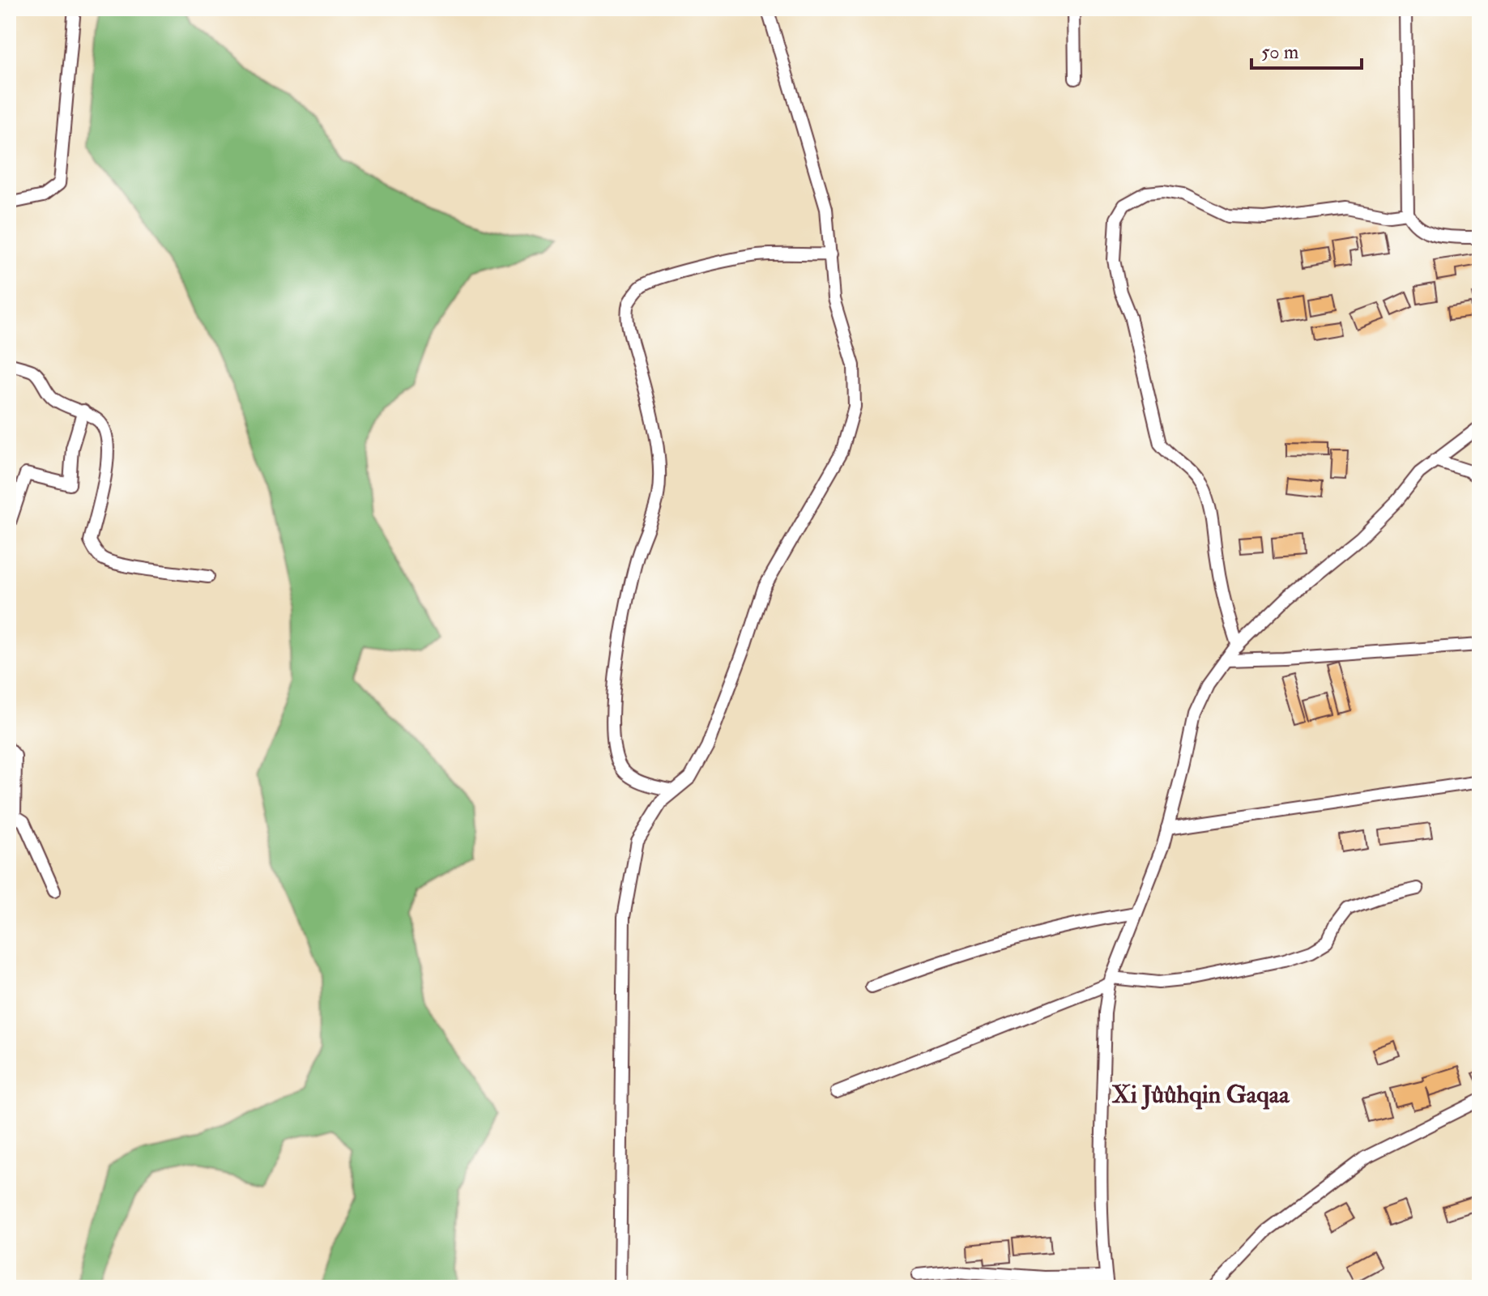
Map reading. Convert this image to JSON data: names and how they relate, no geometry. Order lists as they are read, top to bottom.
{
  "districts": ["Xi Jûûhqin Gaqaa"],
  "scale_bar": "50 m"
}
